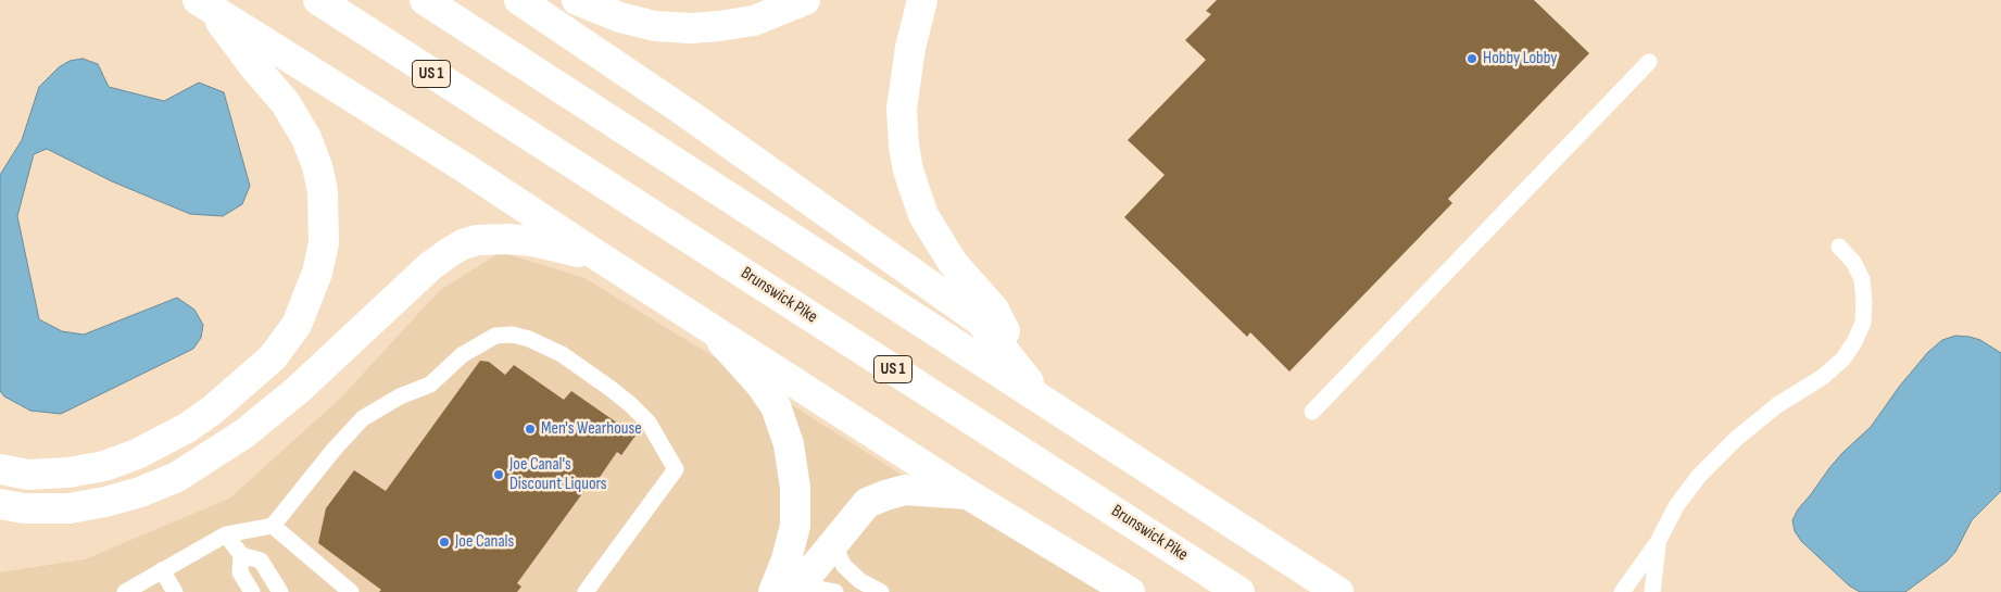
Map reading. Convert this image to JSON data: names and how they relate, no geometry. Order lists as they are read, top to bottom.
{
  "streets": {
    "main road": ["US 1", "Brunswick Pike"]
  },
  "places": [
    "Hobby Lobby",
    "Men's Wearhouse",
    "Joe Canal's Discount Liquors",
    "Joe Canals"
  ]
}
